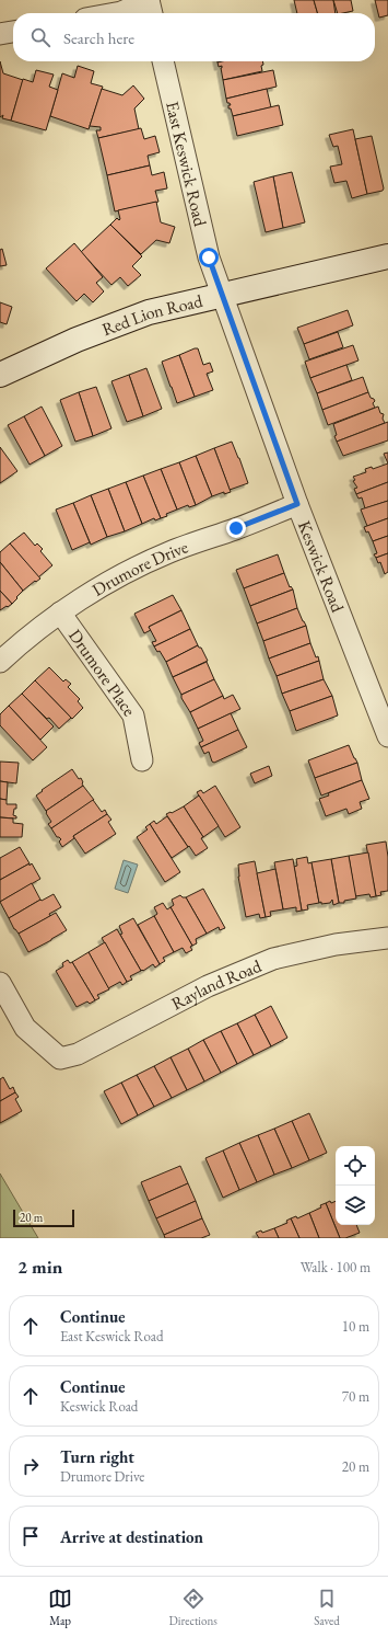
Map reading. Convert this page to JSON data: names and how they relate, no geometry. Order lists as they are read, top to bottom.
{
  "streets": {
    "street": [
      "East Keswick Road",
      "Red Lion Road",
      "Keswick Road",
      "Drumore Drive",
      "Drumore Place",
      "Rayland Road"
    ]
  },
  "crossings": [
    ["East Keswick Road", "Red Lion Road"],
    ["East Keswick Road", "Keswick Road"],
    ["Red Lion Road", "Keswick Road"],
    ["Keswick Road", "Drumore Drive"],
    ["Drumore Drive", "Drumore Place"]
  ],
  "scale_bar": "20 m",
  "page": {
    "search": "Search here",
    "scale": "20 m",
    "heading": ["2 min", "Walk · 100 m"],
    "list": [
      ["Continue", "East Keswick Road", "10 m"],
      ["Continue", "Keswick Road", "70 m"],
      ["Turn right", "Drumore Drive", "20 m"],
      "Arrive at destination"
    ],
    "nav": ["Map", "Directions", "Saved"]
  }
}
